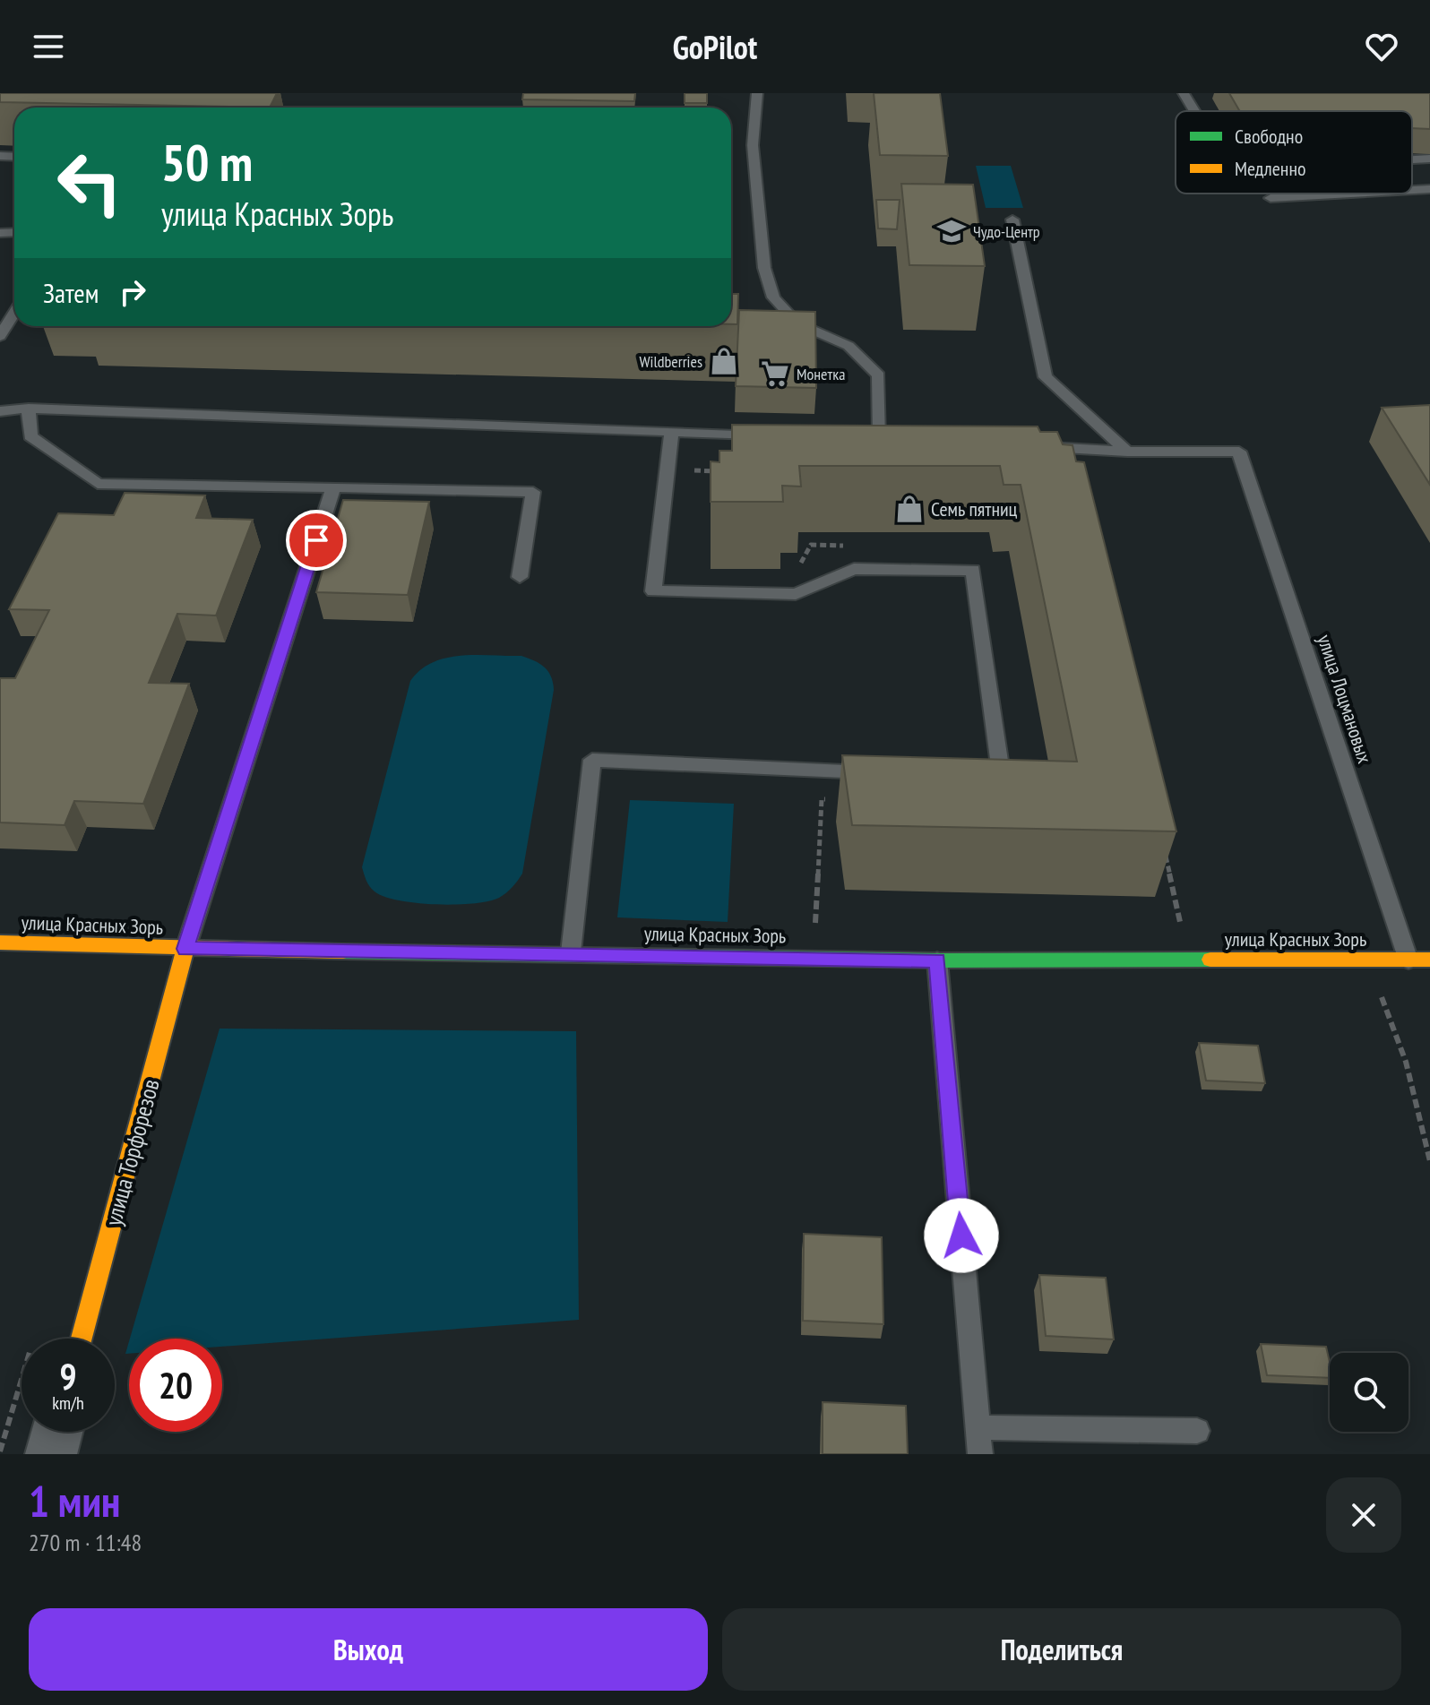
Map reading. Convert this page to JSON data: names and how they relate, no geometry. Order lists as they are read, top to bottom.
{
  "streets": {
    "street": ["улица Красных Зорь", "улица Торфорезов"],
    "lane": ["улица Лоцмановых"]
  },
  "crossings": [
    ["улица Лоцмановых", "улица Красных Зорь"],
    ["улица Красных Зорь", "улица Торфорезов"]
  ],
  "places": {
    "school or university": ["Чудо-Центр"],
    "shop": ["Wildberries", "Семь пятниц"],
    "supermarket": ["Монетка"]
  },
  "legend": ["Свободно", "Медленно"],
  "page": {
    "header": "GoPilot",
    "turn": ["50 m", "улица Красных Зорь"],
    "then": "Затем",
    "speed": "9 km/h",
    "limit": "20",
    "heading": ["1 мин", "270 m · 11:48"],
    "buttons": ["Выход", "Поделиться"]
  }
}
